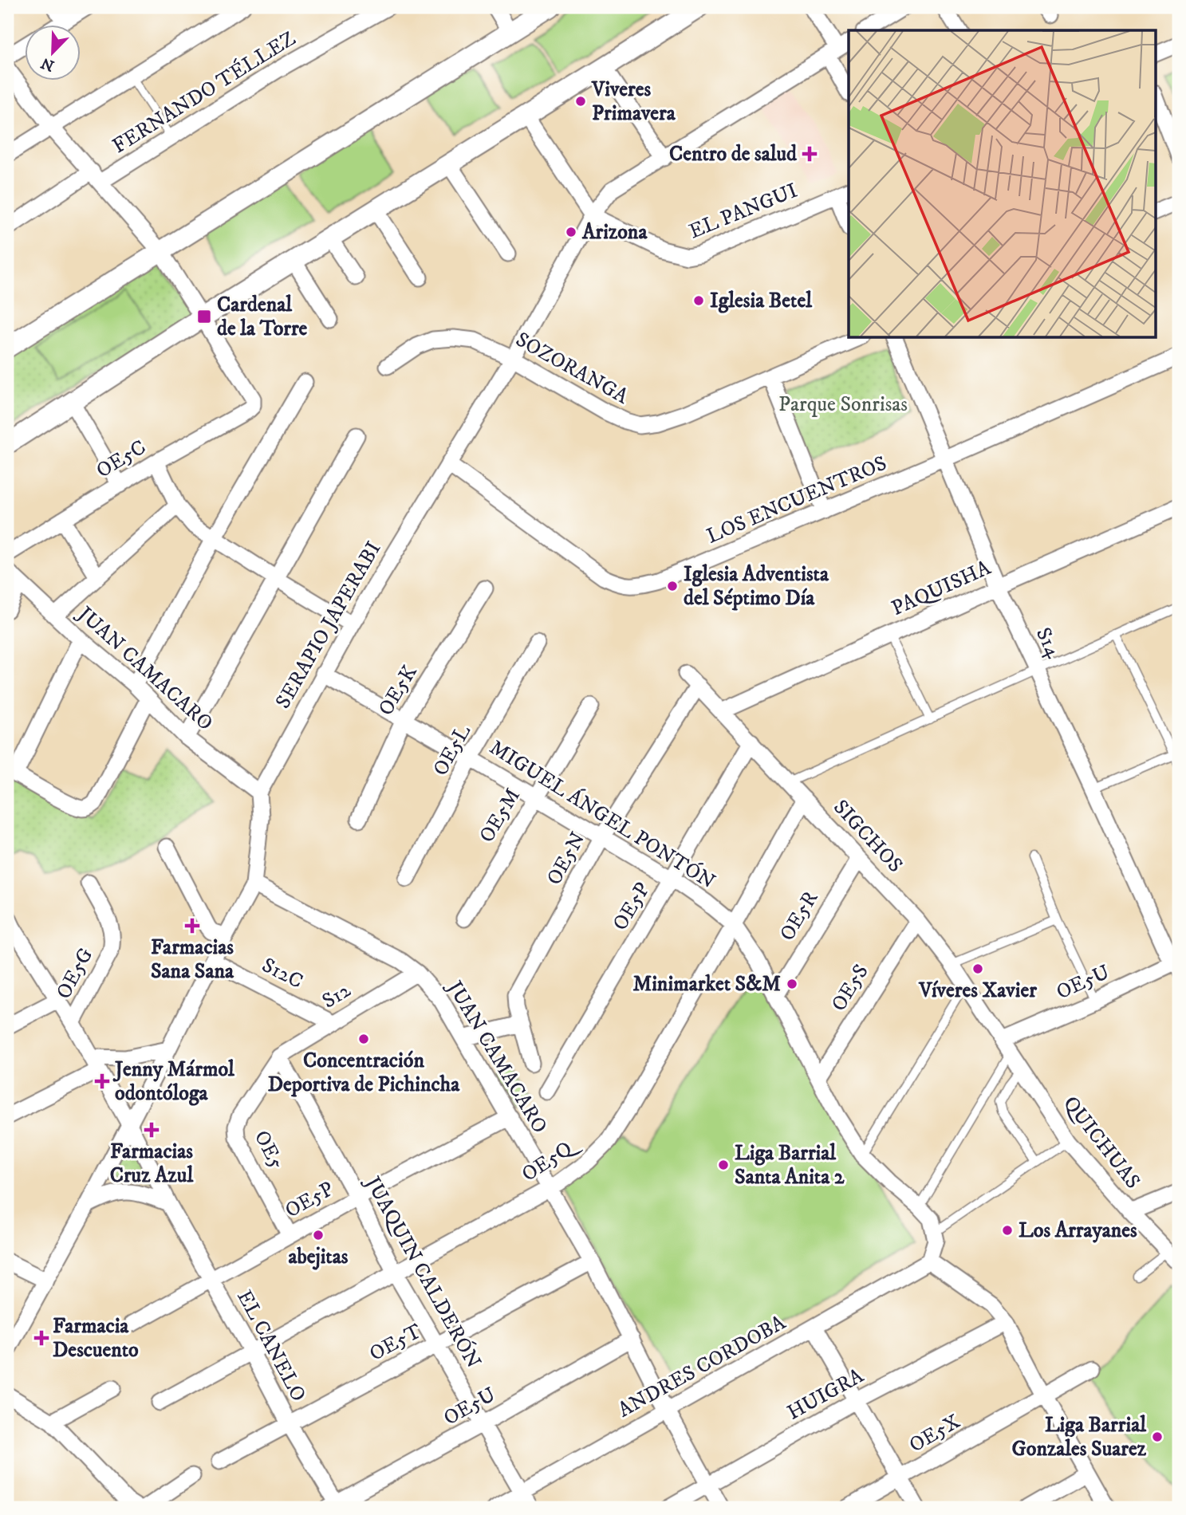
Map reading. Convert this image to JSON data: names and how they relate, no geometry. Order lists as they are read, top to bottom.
{
  "streets": {
    "street": [
      "FERNANDO TÉLLEZ",
      "EL PANGUI",
      "SOZORANGA",
      "OE5C",
      "LOS ENCUENTROS",
      "PAQUISHA",
      "SERAPIO JAPERABI",
      "S14",
      "JUAN CAMACARO",
      "OE5K",
      "OE5L",
      "MIGUEL ÁNGEL PONTÓN",
      "OE5M",
      "SIGCHOS",
      "OE5N",
      "OE5P",
      "OE5R",
      "OE5G",
      "S12C",
      "OE5U",
      "OE5S",
      "S12",
      "QUICHUAS",
      "OE5",
      "OE5Q",
      "JUAQUIN CALDERÓN",
      "OE5T",
      "EL CANELO",
      "ANDRES CORDOBA",
      "HUIGRA",
      "OE5X"
    ]
  },
  "crossings": [
    ["EL PANGUI", "SERAPIO JAPERABI"],
    ["SOZORANGA", "SERAPIO JAPERABI"],
    ["LOS ENCUENTROS", "SERAPIO JAPERABI"],
    ["LOS ENCUENTROS", "S14"],
    ["PAQUISHA", "S14"],
    ["PAQUISHA", "SIGCHOS"],
    ["SERAPIO JAPERABI", "JUAN CAMACARO"],
    ["SERAPIO JAPERABI", "MIGUEL ÁNGEL PONTÓN"],
    ["S14", "OE5U"],
    ["JUAN CAMACARO", "OE5P"],
    ["JUAN CAMACARO", "OE5U"],
    ["JUAN CAMACARO", "S12"],
    ["JUAN CAMACARO", "OE5Q"],
    ["JUAN CAMACARO", "OE5T"],
    ["JUAN CAMACARO", "ANDRES CORDOBA"],
    ["JUAN CAMACARO", "HUIGRA"],
    ["OE5K", "MIGUEL ÁNGEL PONTÓN"],
    ["OE5L", "MIGUEL ÁNGEL PONTÓN"],
    ["MIGUEL ÁNGEL PONTÓN", "OE5M"],
    ["MIGUEL ÁNGEL PONTÓN", "OE5N"],
    ["MIGUEL ÁNGEL PONTÓN", "OE5P"],
    ["MIGUEL ÁNGEL PONTÓN", "OE5R"],
    ["MIGUEL ÁNGEL PONTÓN", "OE5S"],
    ["MIGUEL ÁNGEL PONTÓN", "OE5Q"],
    ["SIGCHOS", "OE5N"],
    ["SIGCHOS", "OE5P"],
    ["SIGCHOS", "OE5R"],
    ["SIGCHOS", "OE5U"],
    ["SIGCHOS", "OE5S"],
    ["SIGCHOS", "QUICHUAS"],
    ["SIGCHOS", "OE5Q"],
    ["OE5P", "OE5"],
    ["OE5P", "JUAQUIN CALDERÓN"],
    ["OE5P", "EL CANELO"],
    ["OE5G", "EL CANELO"],
    ["S12C", "S12"],
    ["OE5U", "QUICHUAS"],
    ["OE5U", "JUAQUIN CALDERÓN"],
    ["OE5U", "EL CANELO"],
    ["S12", "OE5"],
    ["S12", "JUAQUIN CALDERÓN"],
    ["OE5", "JUAQUIN CALDERÓN"],
    ["OE5Q", "JUAQUIN CALDERÓN"],
    ["OE5Q", "EL CANELO"],
    ["JUAQUIN CALDERÓN", "OE5T"],
    ["JUAQUIN CALDERÓN", "ANDRES CORDOBA"],
    ["OE5T", "EL CANELO"]
  ],
  "parks": ["Parque Sonrisas"],
  "places": {
    "other": [
      "Viveres Primavera",
      "Arizona",
      "Iglesia Betel",
      "Iglesia Adventista del Séptimo Día",
      "Víveres Xavier",
      "Minimarket S&M",
      "Concentración Deportiva de Pichincha",
      "Liga Barrial Santa Anita 2",
      "Los Arrayanes",
      "abejitas",
      "Liga Barrial Gonzales Suarez"
    ],
    "health": [
      "Centro de salud",
      "Farmacias Sana Sana",
      "Jenny Mármol odontóloga",
      "Farmacias Cruz Azul",
      "Farmacia Descuento"
    ],
    "transit": ["Cardenal de la Torre"]
  },
  "north": "bottom left"
}
